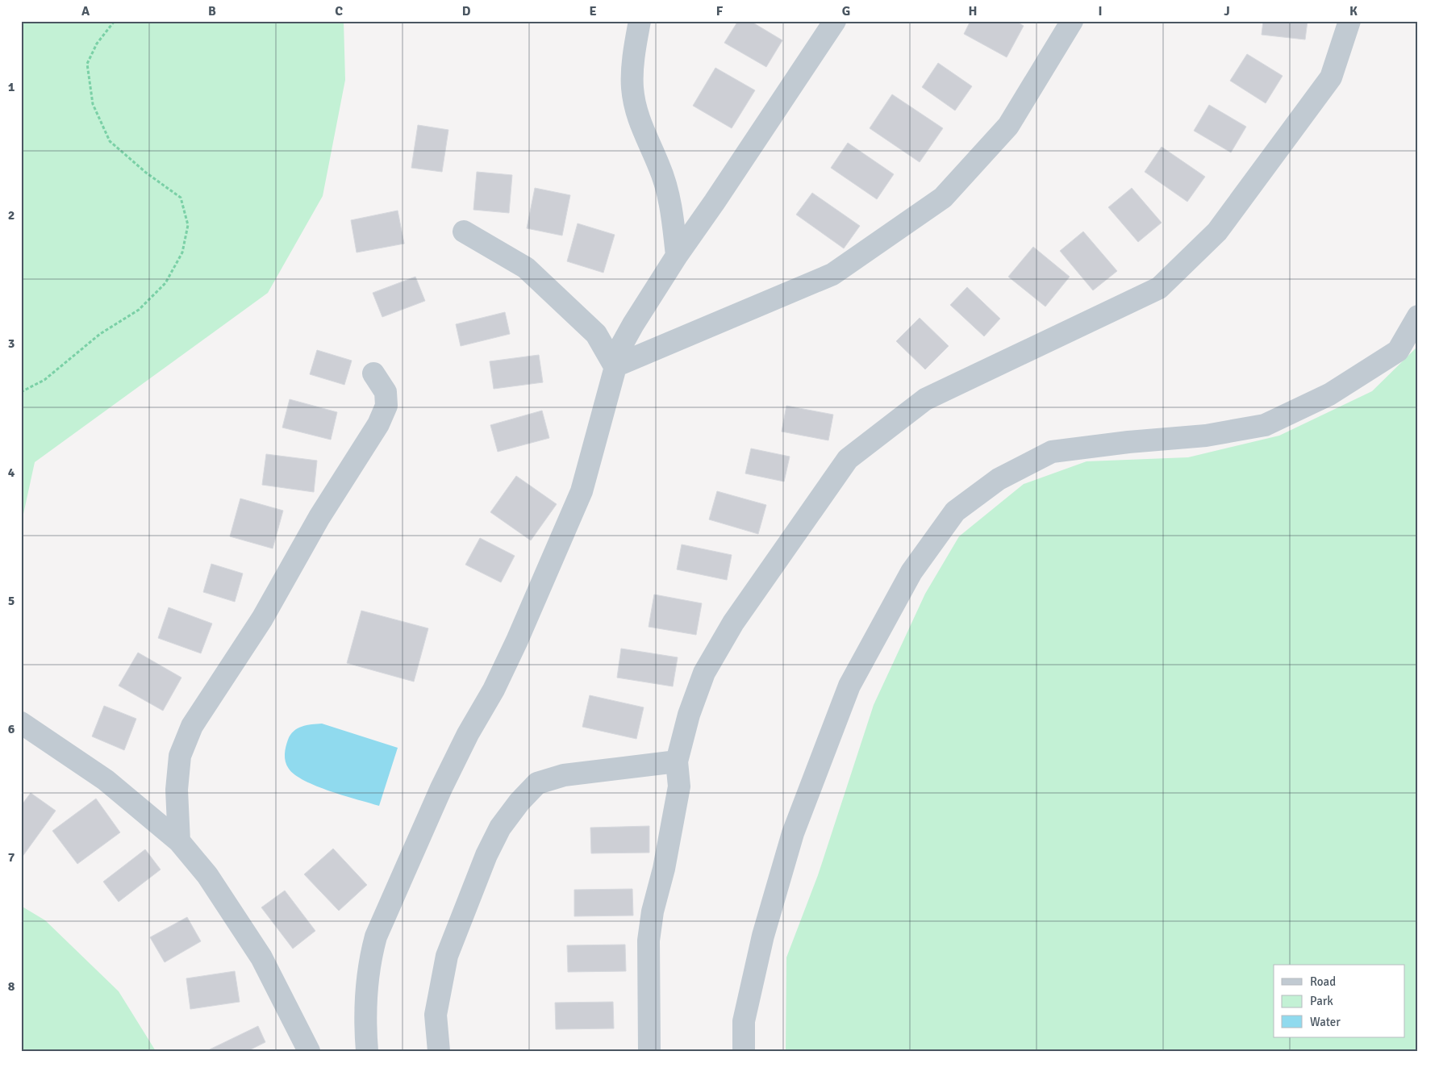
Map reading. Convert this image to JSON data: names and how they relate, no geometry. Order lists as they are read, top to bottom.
{
  "legend": ["Road", "Park", "Water"],
  "grid": {
    "columns": [
      "A",
      "B",
      "C",
      "D",
      "E",
      "F",
      "G",
      "H",
      "I",
      "J",
      "K"
    ],
    "rows": [
      "1",
      "2",
      "3",
      "4",
      "5",
      "6",
      "7",
      "8"
    ]
  }
}
